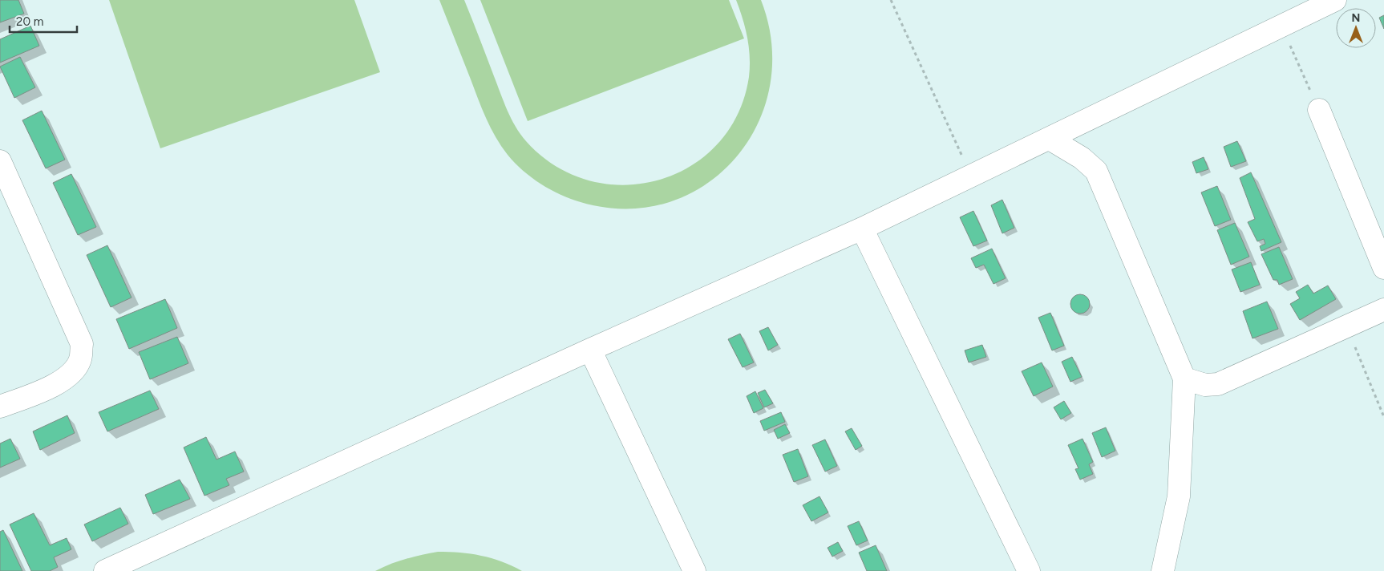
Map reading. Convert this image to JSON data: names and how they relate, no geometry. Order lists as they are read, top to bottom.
{
  "scale_bar": "20 m",
  "north": "top"
}
